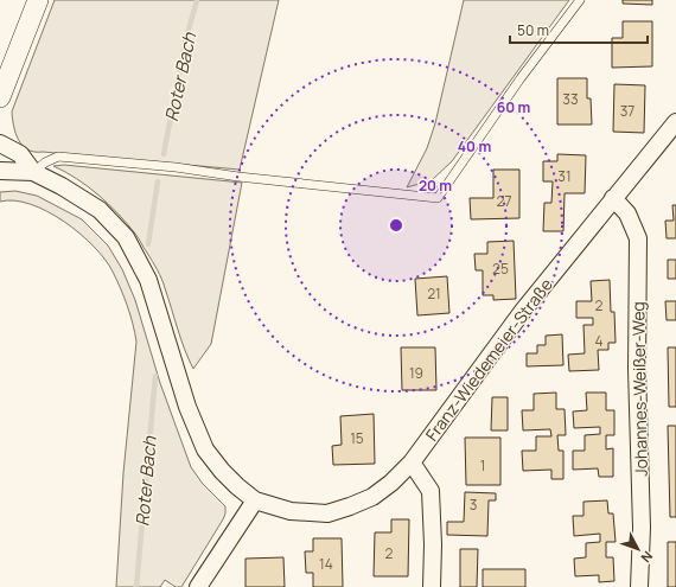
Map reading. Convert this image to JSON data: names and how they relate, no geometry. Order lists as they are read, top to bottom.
{
  "streets": {
    "street": ["Franz-Wiedemeier-Straße", "Johannes-Weißer-Weg"]
  },
  "crossings": [
    ["Franz-Wiedemeier-Straße", "Johannes-Weißer-Weg"]
  ],
  "water": ["Roter Bach"],
  "house_numbers": [
    "33",
    "37",
    "31",
    "27",
    "25",
    "21",
    "2",
    "4",
    "19",
    "15",
    "1",
    "3",
    "2",
    "14"
  ],
  "scale_bar": "50 m",
  "north": "bottom right",
  "rings": ["60 m", "40 m", "20 m"]
}
